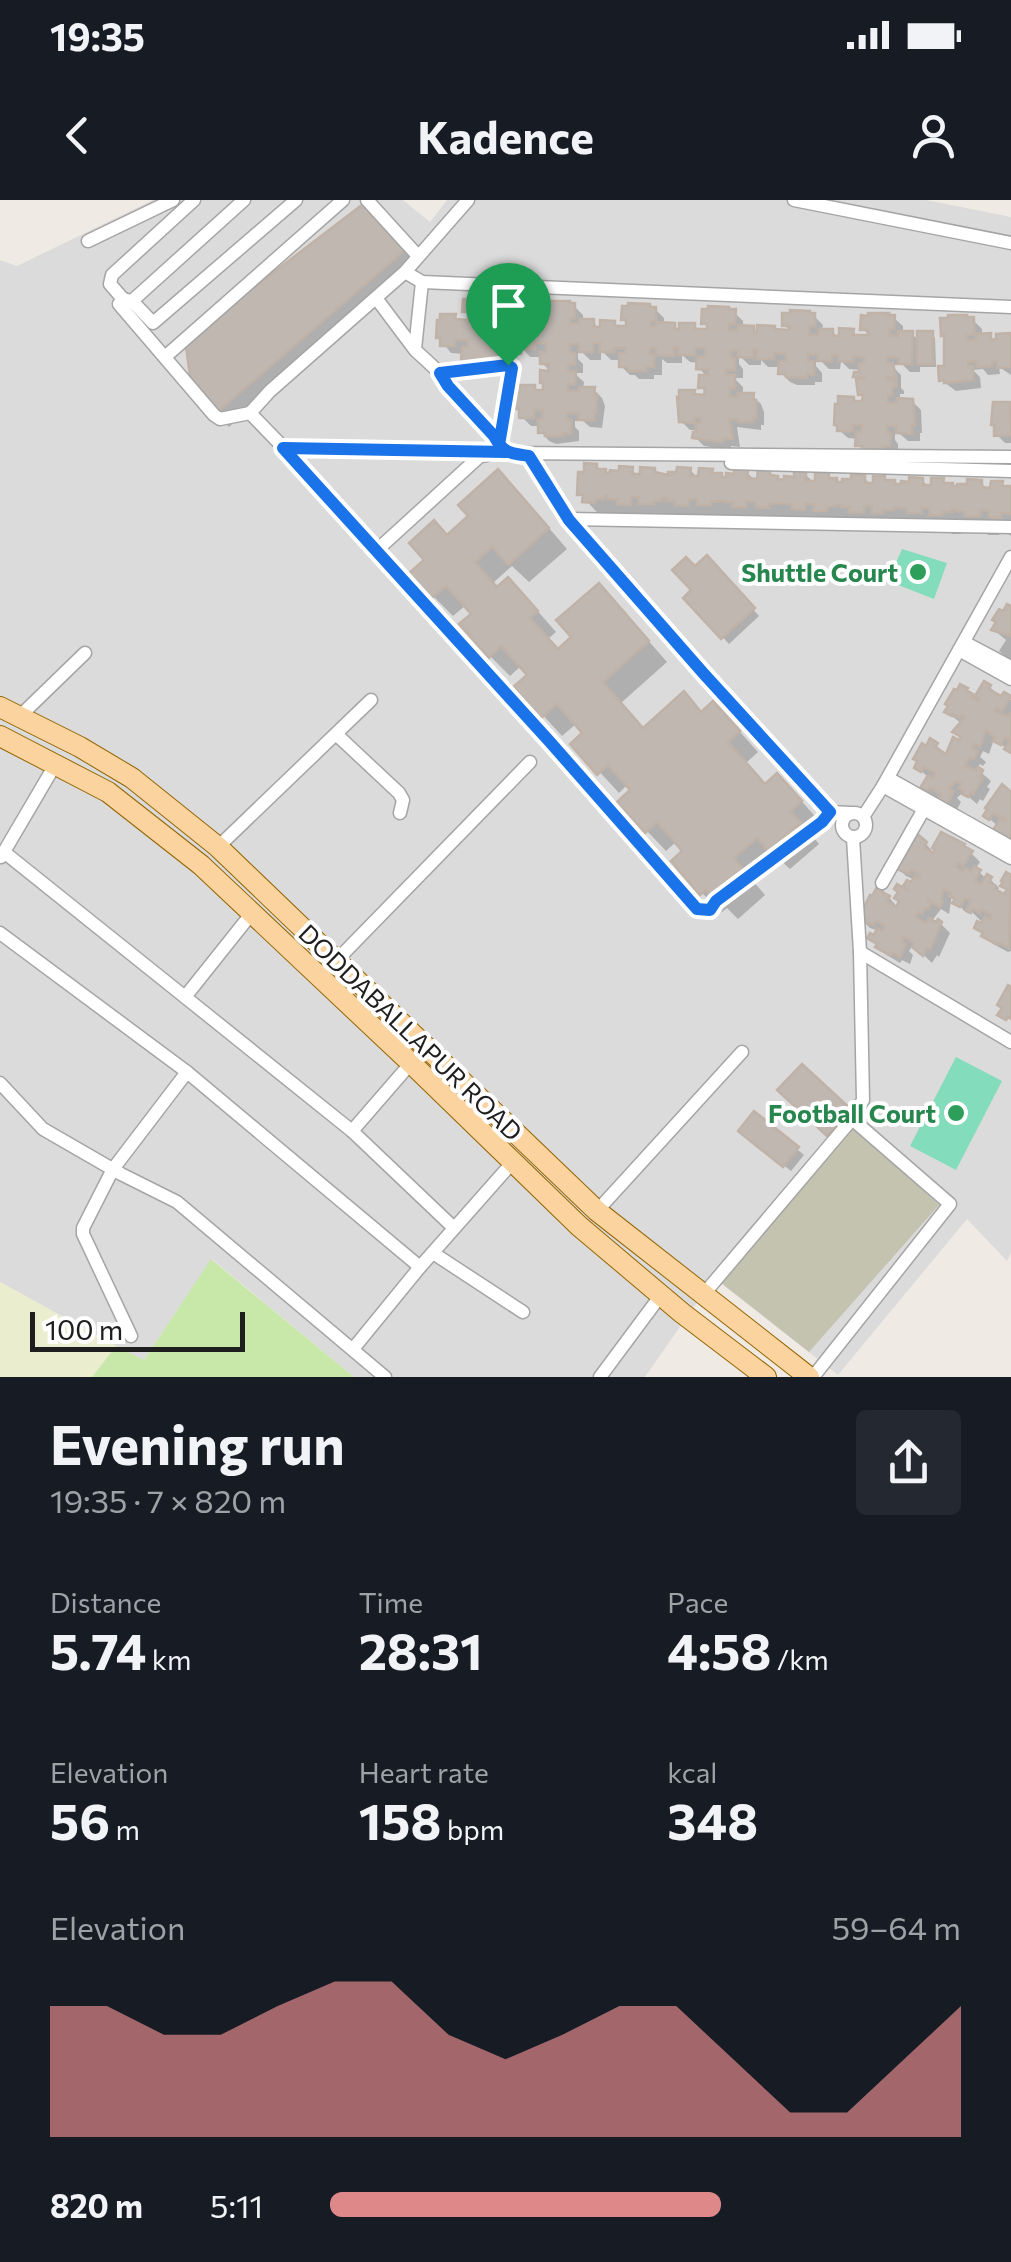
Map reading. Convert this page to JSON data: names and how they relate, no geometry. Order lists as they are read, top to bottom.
{
  "streets": {
    "main road": ["DODDABALLAPUR ROAD"]
  },
  "places": ["Shuttle Court", "Football Court"],
  "scale_bar": "100 m",
  "page": {
    "status": "19:35",
    "header": "Kadence",
    "scale": "100 m",
    "heading": ["Evening run", "19:35 · 7 × 820 m"],
    "stats": [
      ["Distance", "5.74 km"],
      ["Time", "28:31"],
      ["Pace", "4:58 /km"],
      ["Elevation", "56 m"],
      ["Heart rate", "158 bpm"],
      ["kcal", "348"]
    ],
    "chart": ["Elevation", "59–64 m"],
    "list": [
      {
        "name": "820 m",
        "note": "5:11"
      }
    ]
  }
}
